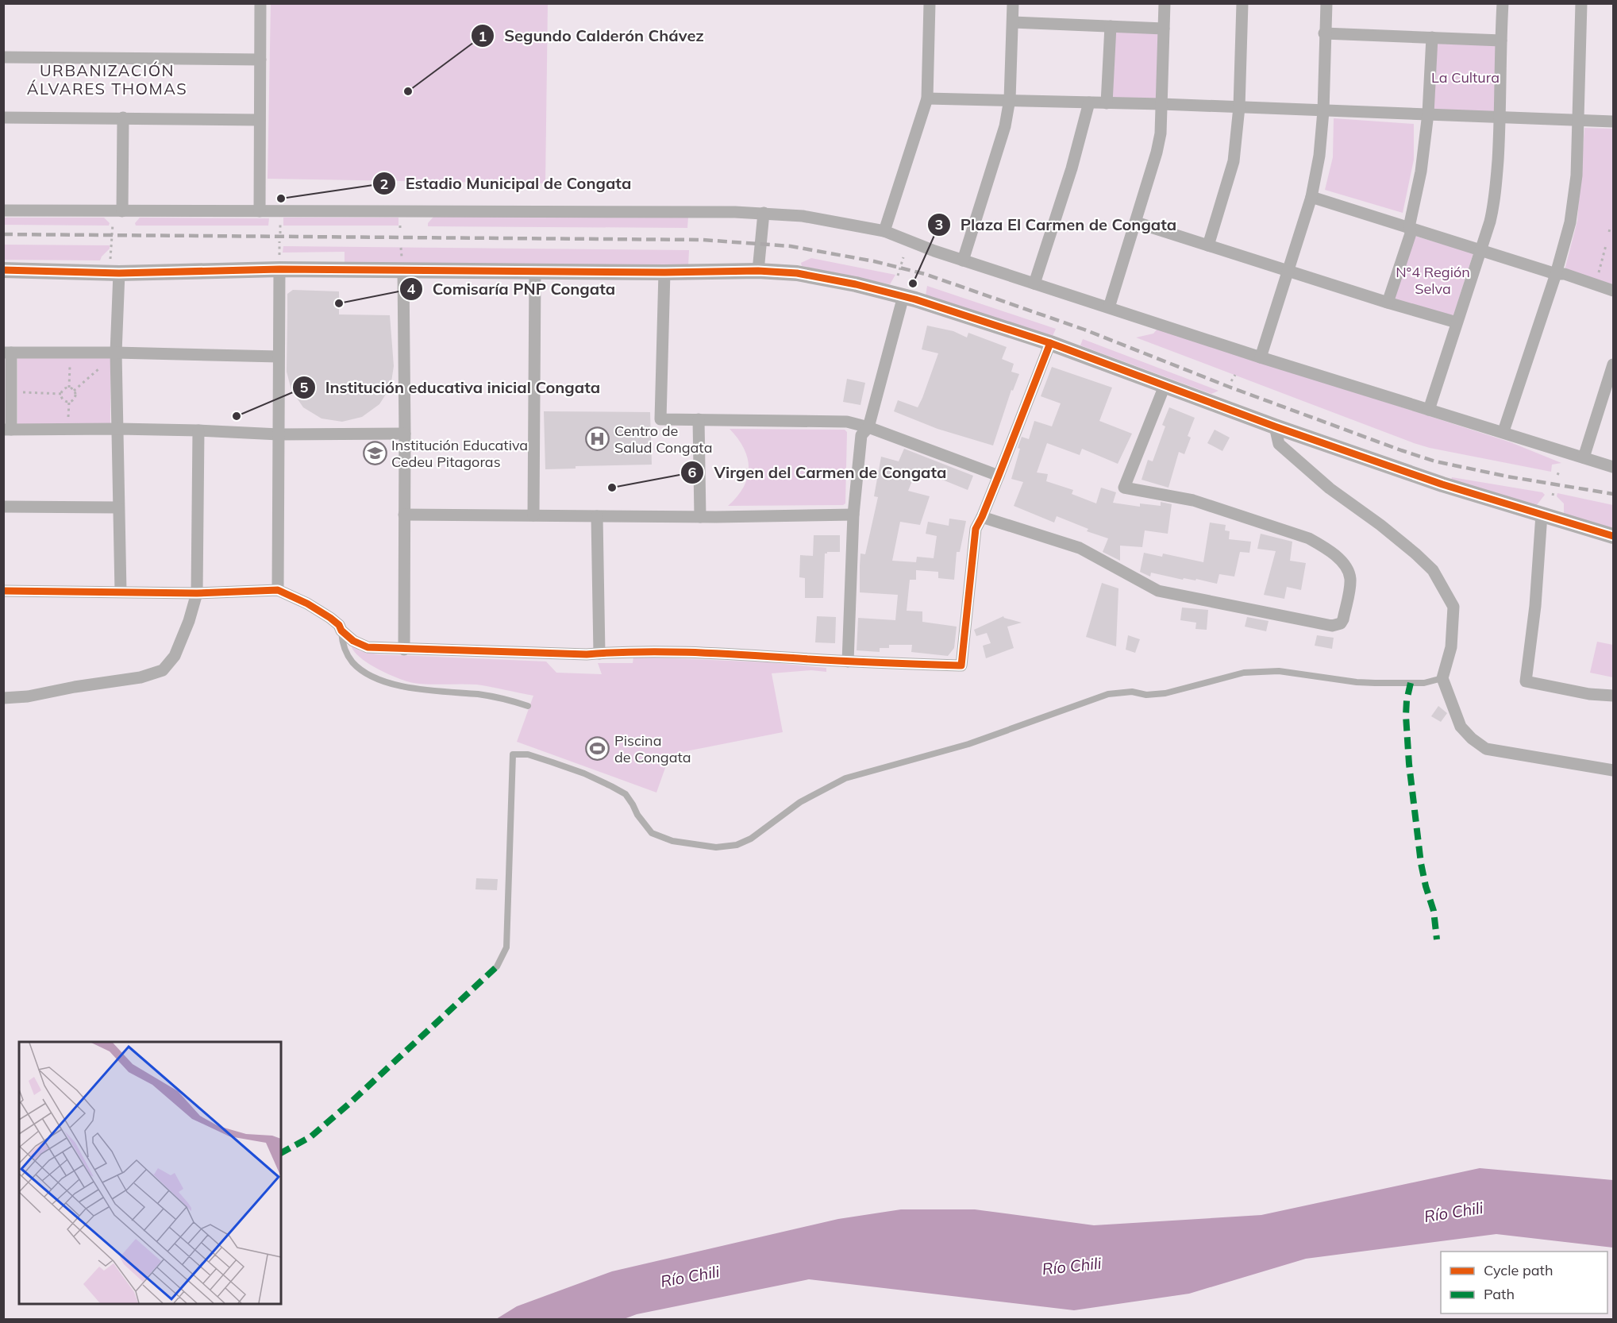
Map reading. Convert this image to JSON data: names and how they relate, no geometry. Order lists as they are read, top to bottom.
{
  "districts": ["URBANIZACIÓN ÁLVARES THOMAS"],
  "water": ["Río Chili"],
  "parks": ["La Cultura", "N°4 Región Selva"],
  "places": {
    "other": [
      "Segundo Calderón Chávez",
      "Estadio Municipal de Congata",
      "Plaza El Carmen de Congata",
      "Comisaría PNP Congata",
      "Institución educativa inicial Congata",
      "Virgen del Carmen de Congata"
    ],
    "hospital": ["Centro de Salud Congata"],
    "school or university": ["Institución Educativa Cedeu Pitagoras"],
    "sports": ["Piscina de Congata"]
  },
  "legend": ["Cycle path", "Path"]
}
